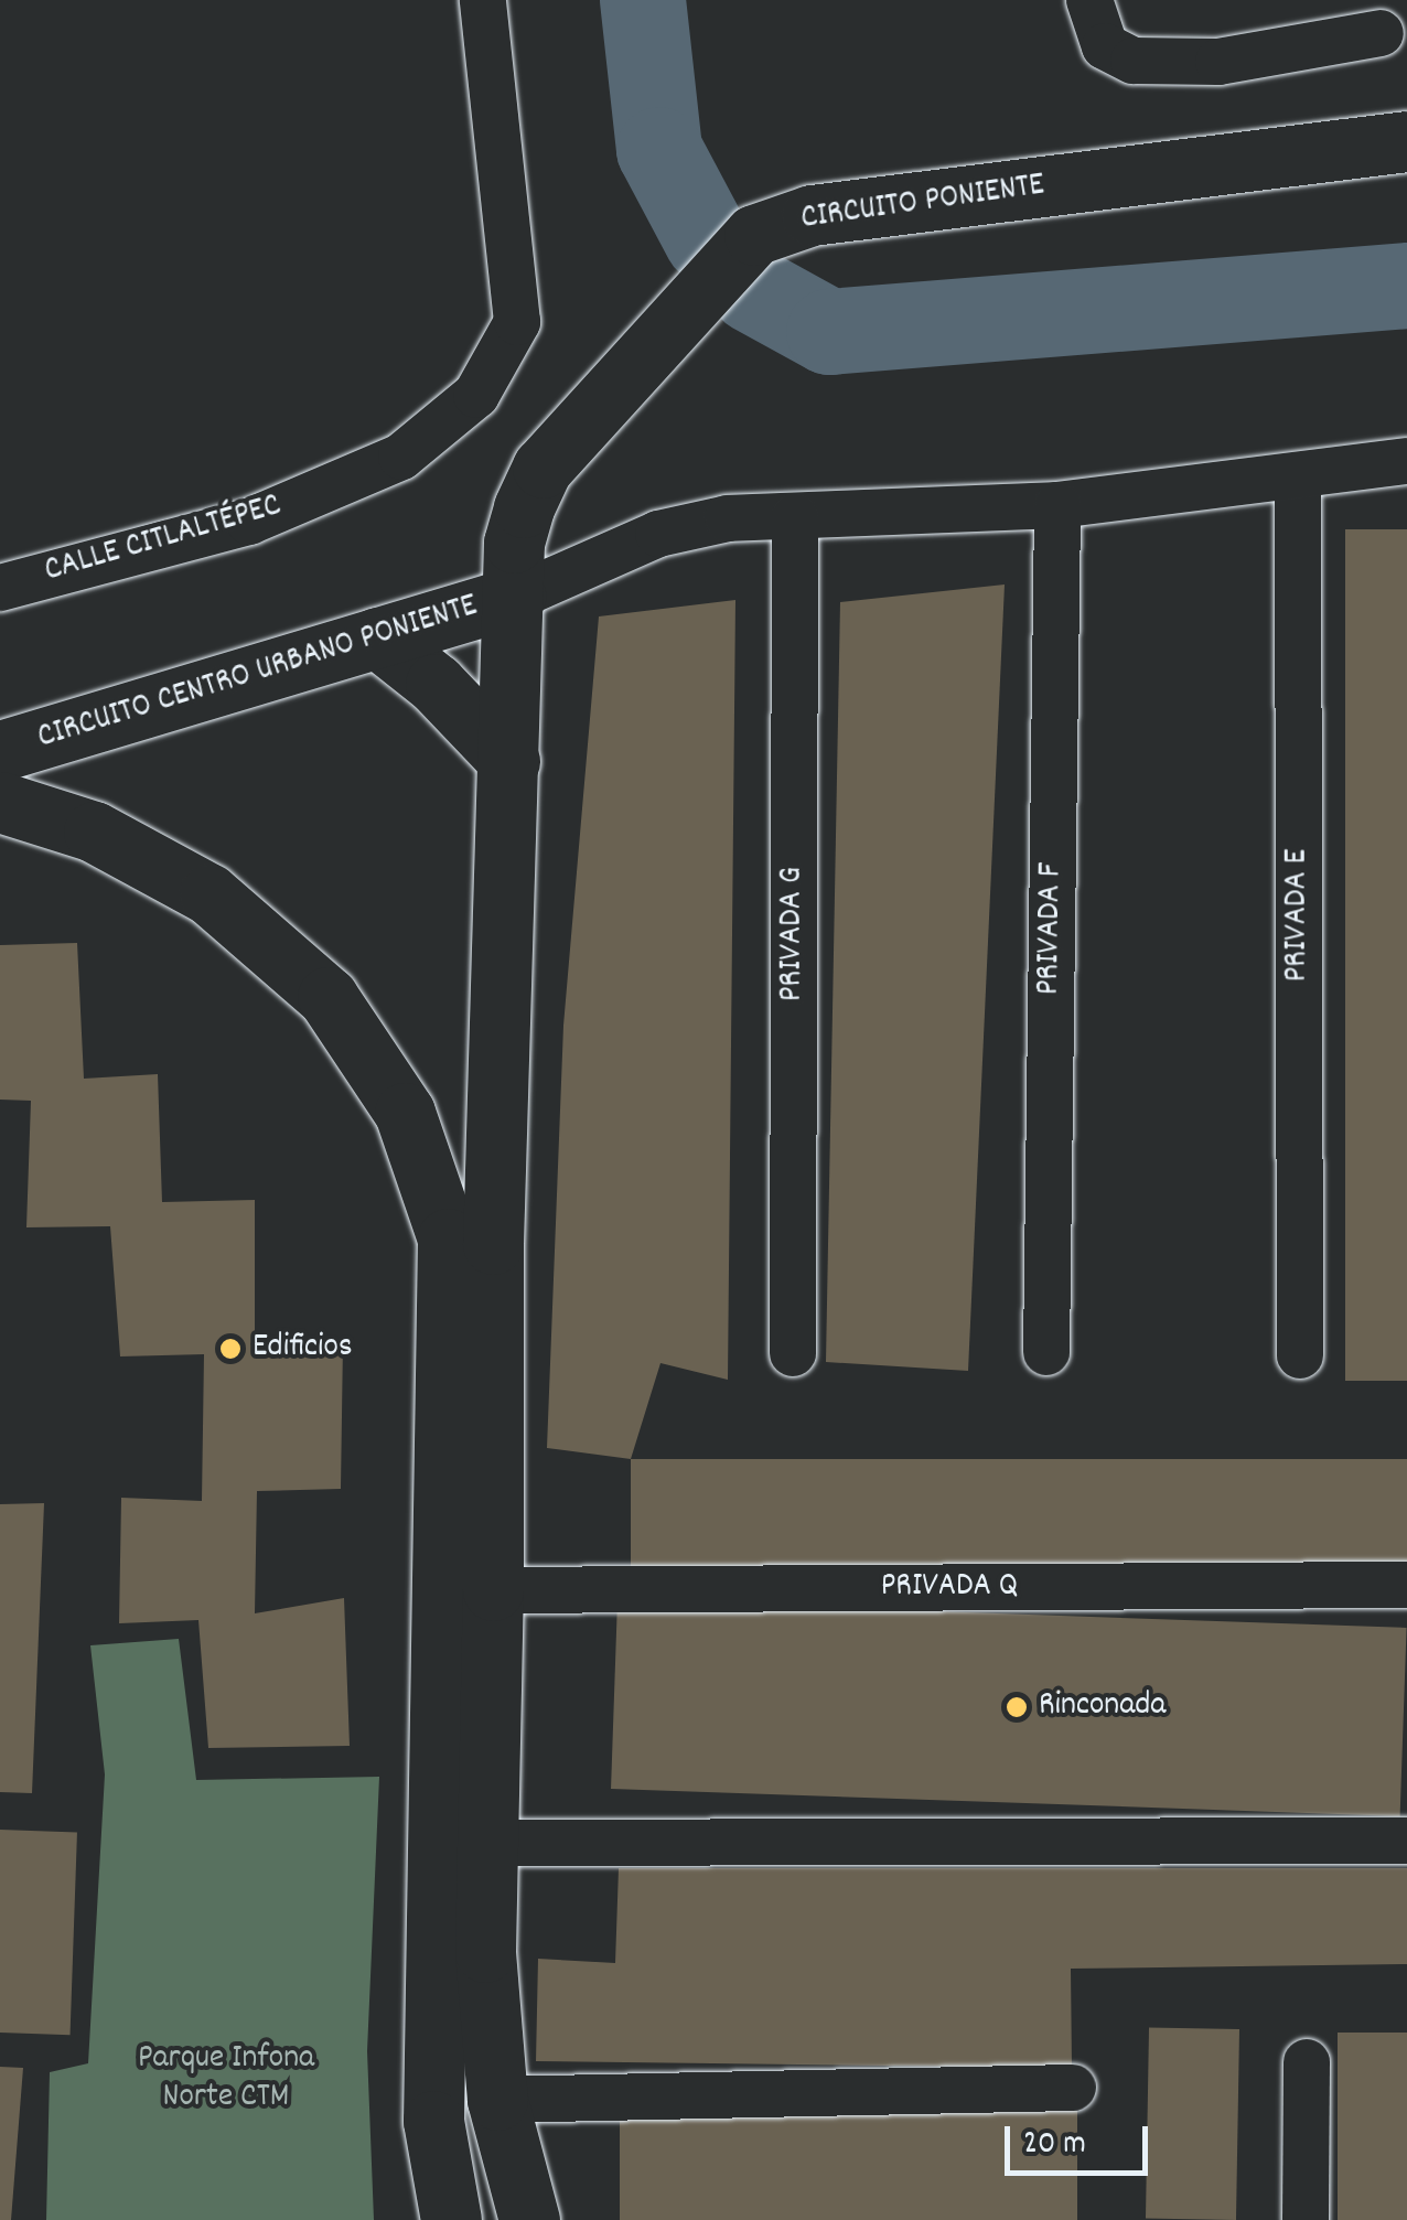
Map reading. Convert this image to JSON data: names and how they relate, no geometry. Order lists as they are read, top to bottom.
{
  "streets": {
    "main road": ["CIRCUITO PONIENTE", "CIRCUITO CENTRO URBANO PONIENTE"],
    "street": [
      "CALLE CITLALTÉPEC",
      "PRIVADA E",
      "PRIVADA F",
      "PRIVADA G",
      "PRIVADA Q"
    ]
  },
  "crossings": [
    ["CIRCUITO PONIENTE", "CIRCUITO CENTRO URBANO PONIENTE"],
    ["CIRCUITO PONIENTE", "PRIVADA Q"]
  ],
  "parks": ["Parque Infona Norte CTM"],
  "places": ["Edificios", "Rinconada"],
  "scale_bar": "20 m"
}
